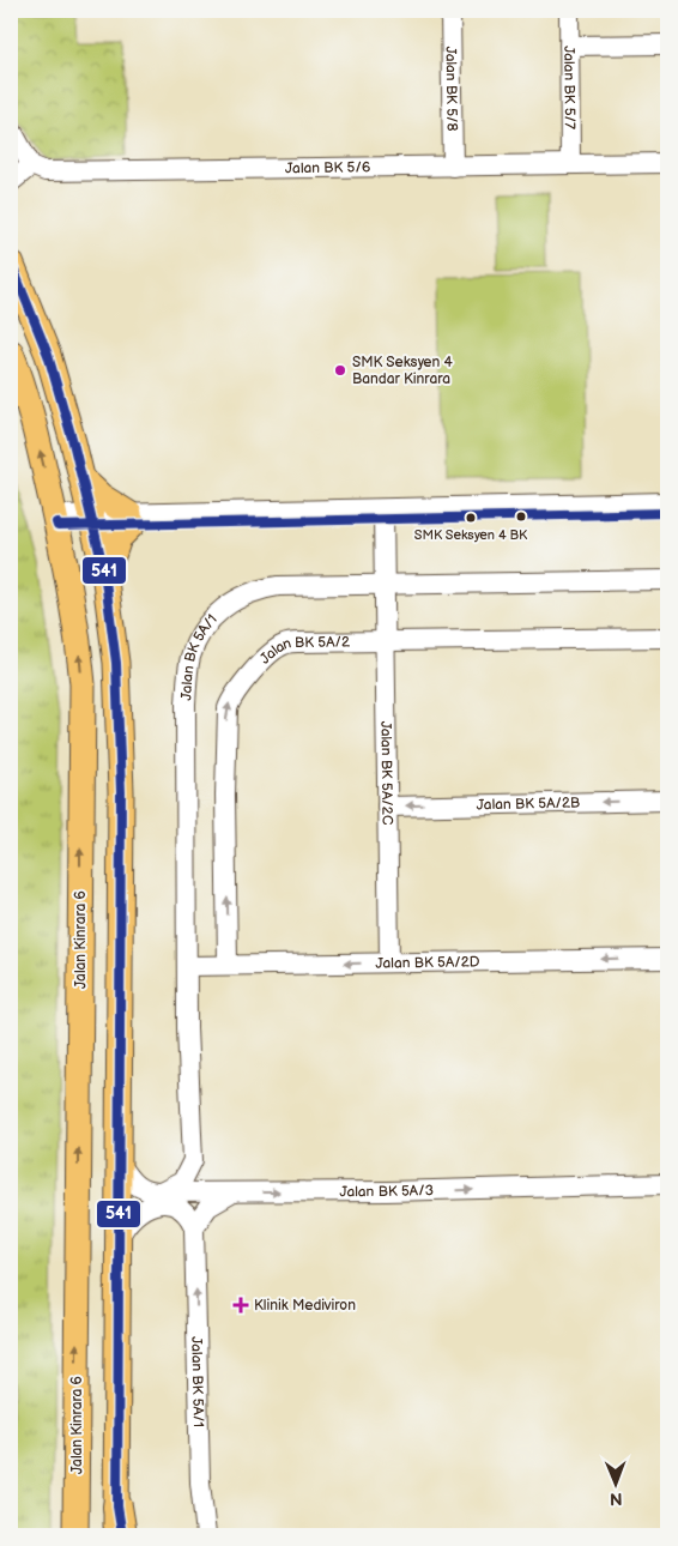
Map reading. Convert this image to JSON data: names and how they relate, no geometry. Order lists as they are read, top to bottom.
{
  "streets": {
    "main road": ["Jalan Kinrara 6"],
    "street": [
      "Jalan BK 5/7",
      "Jalan BK 5/8",
      "Jalan BK 5/6",
      "Jalan BK 5A/2",
      "Jalan BK 5A/1",
      "Jalan BK 5A/2C",
      "Jalan BK 5A/2B",
      "Jalan BK 5A/2D",
      "Jalan BK 5A/3"
    ]
  },
  "crossings": [
    ["Jalan BK 5/7", "Jalan BK 5/6"],
    ["Jalan BK 5/8", "Jalan BK 5/6"],
    ["Jalan BK 5A/2", "Jalan BK 5A/2C"],
    ["Jalan BK 5A/2", "Jalan BK 5A/2D"],
    ["Jalan BK 5A/1", "Jalan BK 5A/2C"],
    ["Jalan BK 5A/1", "Jalan BK 5A/2D"],
    ["Jalan BK 5A/2C", "Jalan BK 5A/2B"],
    ["Jalan BK 5A/2C", "Jalan BK 5A/2D"]
  ],
  "one_way": [
    "Jalan BK 5A/2",
    "Jalan BK 5A/2B",
    "Jalan BK 5A/2D",
    "Jalan BK 5A/3"
  ],
  "places": {
    "other": ["SMK Seksyen 4 Bandar Kinrara", "SMK Seksyen 4 BK"],
    "health": ["Klinik Mediviron"]
  },
  "lines": ["transit line 541"],
  "north": "bottom"
}
